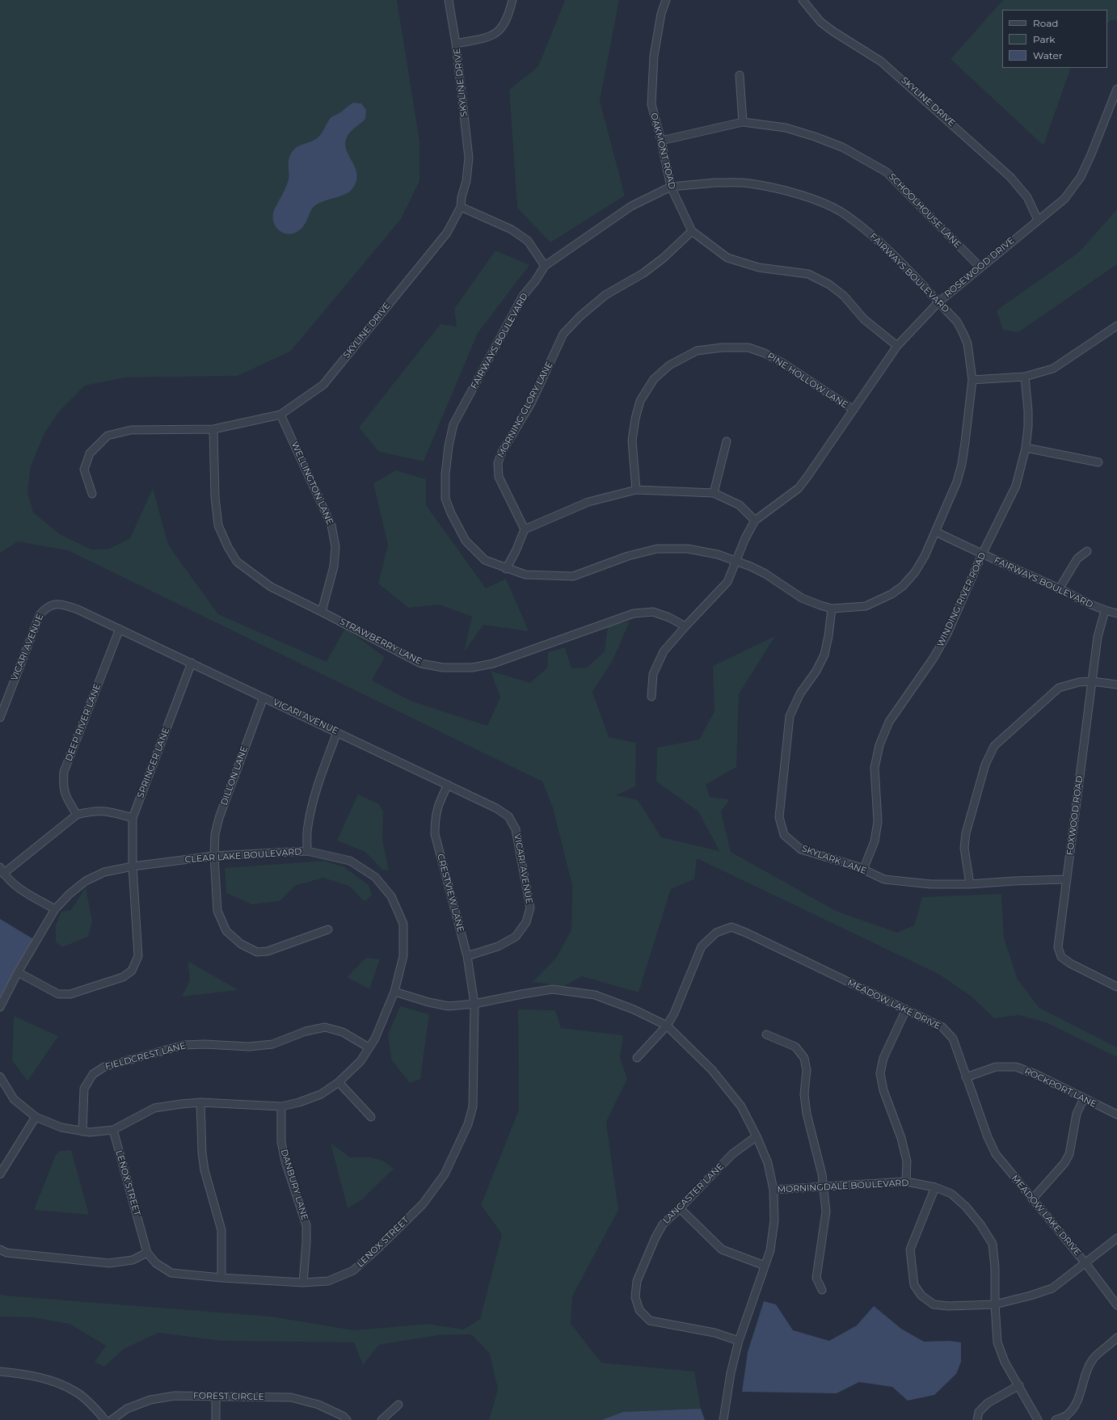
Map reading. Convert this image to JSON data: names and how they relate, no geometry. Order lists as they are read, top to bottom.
{
  "streets": {
    "street": [
      "SKYLINE DRIVE",
      "OAKMONT ROAD",
      "SCHOOLHOUSE LANE",
      "ROSEWOOD DRIVE",
      "FAIRWAYS BOULEVARD",
      "PINE HOLLOW LANE",
      "MORNING GLORY LANE",
      "WELLINGTON LANE",
      "WINDING RIVER ROAD",
      "STRAWBERRY LANE",
      "VICARI AVENUE",
      "DEEP RIVER LANE",
      "SPRINGER LANE",
      "DILLON LANE",
      "FOXWOOD ROAD",
      "CLEAR LAKE BOULEVARD",
      "SKYLARK LANE",
      "CRESTVIEW LANE",
      "MEADOW LAKE DRIVE",
      "FIELDCREST LANE",
      "ROCKPORT LANE",
      "LENOX STREET",
      "DANBURY LANE",
      "MORNINGDALE BOULEVARD",
      "LANCASTER LANE",
      "FOREST CIRCLE"
    ]
  },
  "crossings": [
    ["SKYLINE DRIVE", "ROSEWOOD DRIVE"],
    ["SKYLINE DRIVE", "WELLINGTON LANE"],
    ["SKYLINE DRIVE", "STRAWBERRY LANE"],
    ["OAKMONT ROAD", "SCHOOLHOUSE LANE"],
    ["OAKMONT ROAD", "ROSEWOOD DRIVE"],
    ["OAKMONT ROAD", "FAIRWAYS BOULEVARD"],
    ["OAKMONT ROAD", "MORNING GLORY LANE"],
    ["SCHOOLHOUSE LANE", "ROSEWOOD DRIVE"],
    ["ROSEWOOD DRIVE", "FAIRWAYS BOULEVARD"],
    ["ROSEWOOD DRIVE", "PINE HOLLOW LANE"],
    ["ROSEWOOD DRIVE", "STRAWBERRY LANE"],
    ["FAIRWAYS BOULEVARD", "WINDING RIVER ROAD"],
    ["FAIRWAYS BOULEVARD", "FOXWOOD ROAD"],
    ["FAIRWAYS BOULEVARD", "SKYLARK LANE"],
    ["WELLINGTON LANE", "STRAWBERRY LANE"],
    ["WINDING RIVER ROAD", "SKYLARK LANE"],
    ["VICARI AVENUE", "DEEP RIVER LANE"],
    ["VICARI AVENUE", "SPRINGER LANE"],
    ["VICARI AVENUE", "DILLON LANE"],
    ["VICARI AVENUE", "CRESTVIEW LANE"],
    ["SPRINGER LANE", "CLEAR LAKE BOULEVARD"],
    ["DILLON LANE", "CLEAR LAKE BOULEVARD"],
    ["FOXWOOD ROAD", "SKYLARK LANE"],
    ["CLEAR LAKE BOULEVARD", "FIELDCREST LANE"],
    ["CLEAR LAKE BOULEVARD", "LENOX STREET"],
    ["CLEAR LAKE BOULEVARD", "DANBURY LANE"],
    ["CLEAR LAKE BOULEVARD", "MORNINGDALE BOULEVARD"],
    ["CRESTVIEW LANE", "LENOX STREET"],
    ["CRESTVIEW LANE", "MORNINGDALE BOULEVARD"],
    ["MEADOW LAKE DRIVE", "ROCKPORT LANE"],
    ["MEADOW LAKE DRIVE", "MORNINGDALE BOULEVARD"],
    ["LENOX STREET", "DANBURY LANE"],
    ["LENOX STREET", "MORNINGDALE BOULEVARD"],
    ["MORNINGDALE BOULEVARD", "LANCASTER LANE"]
  ],
  "legend": ["Road", "Park", "Water"]
}
